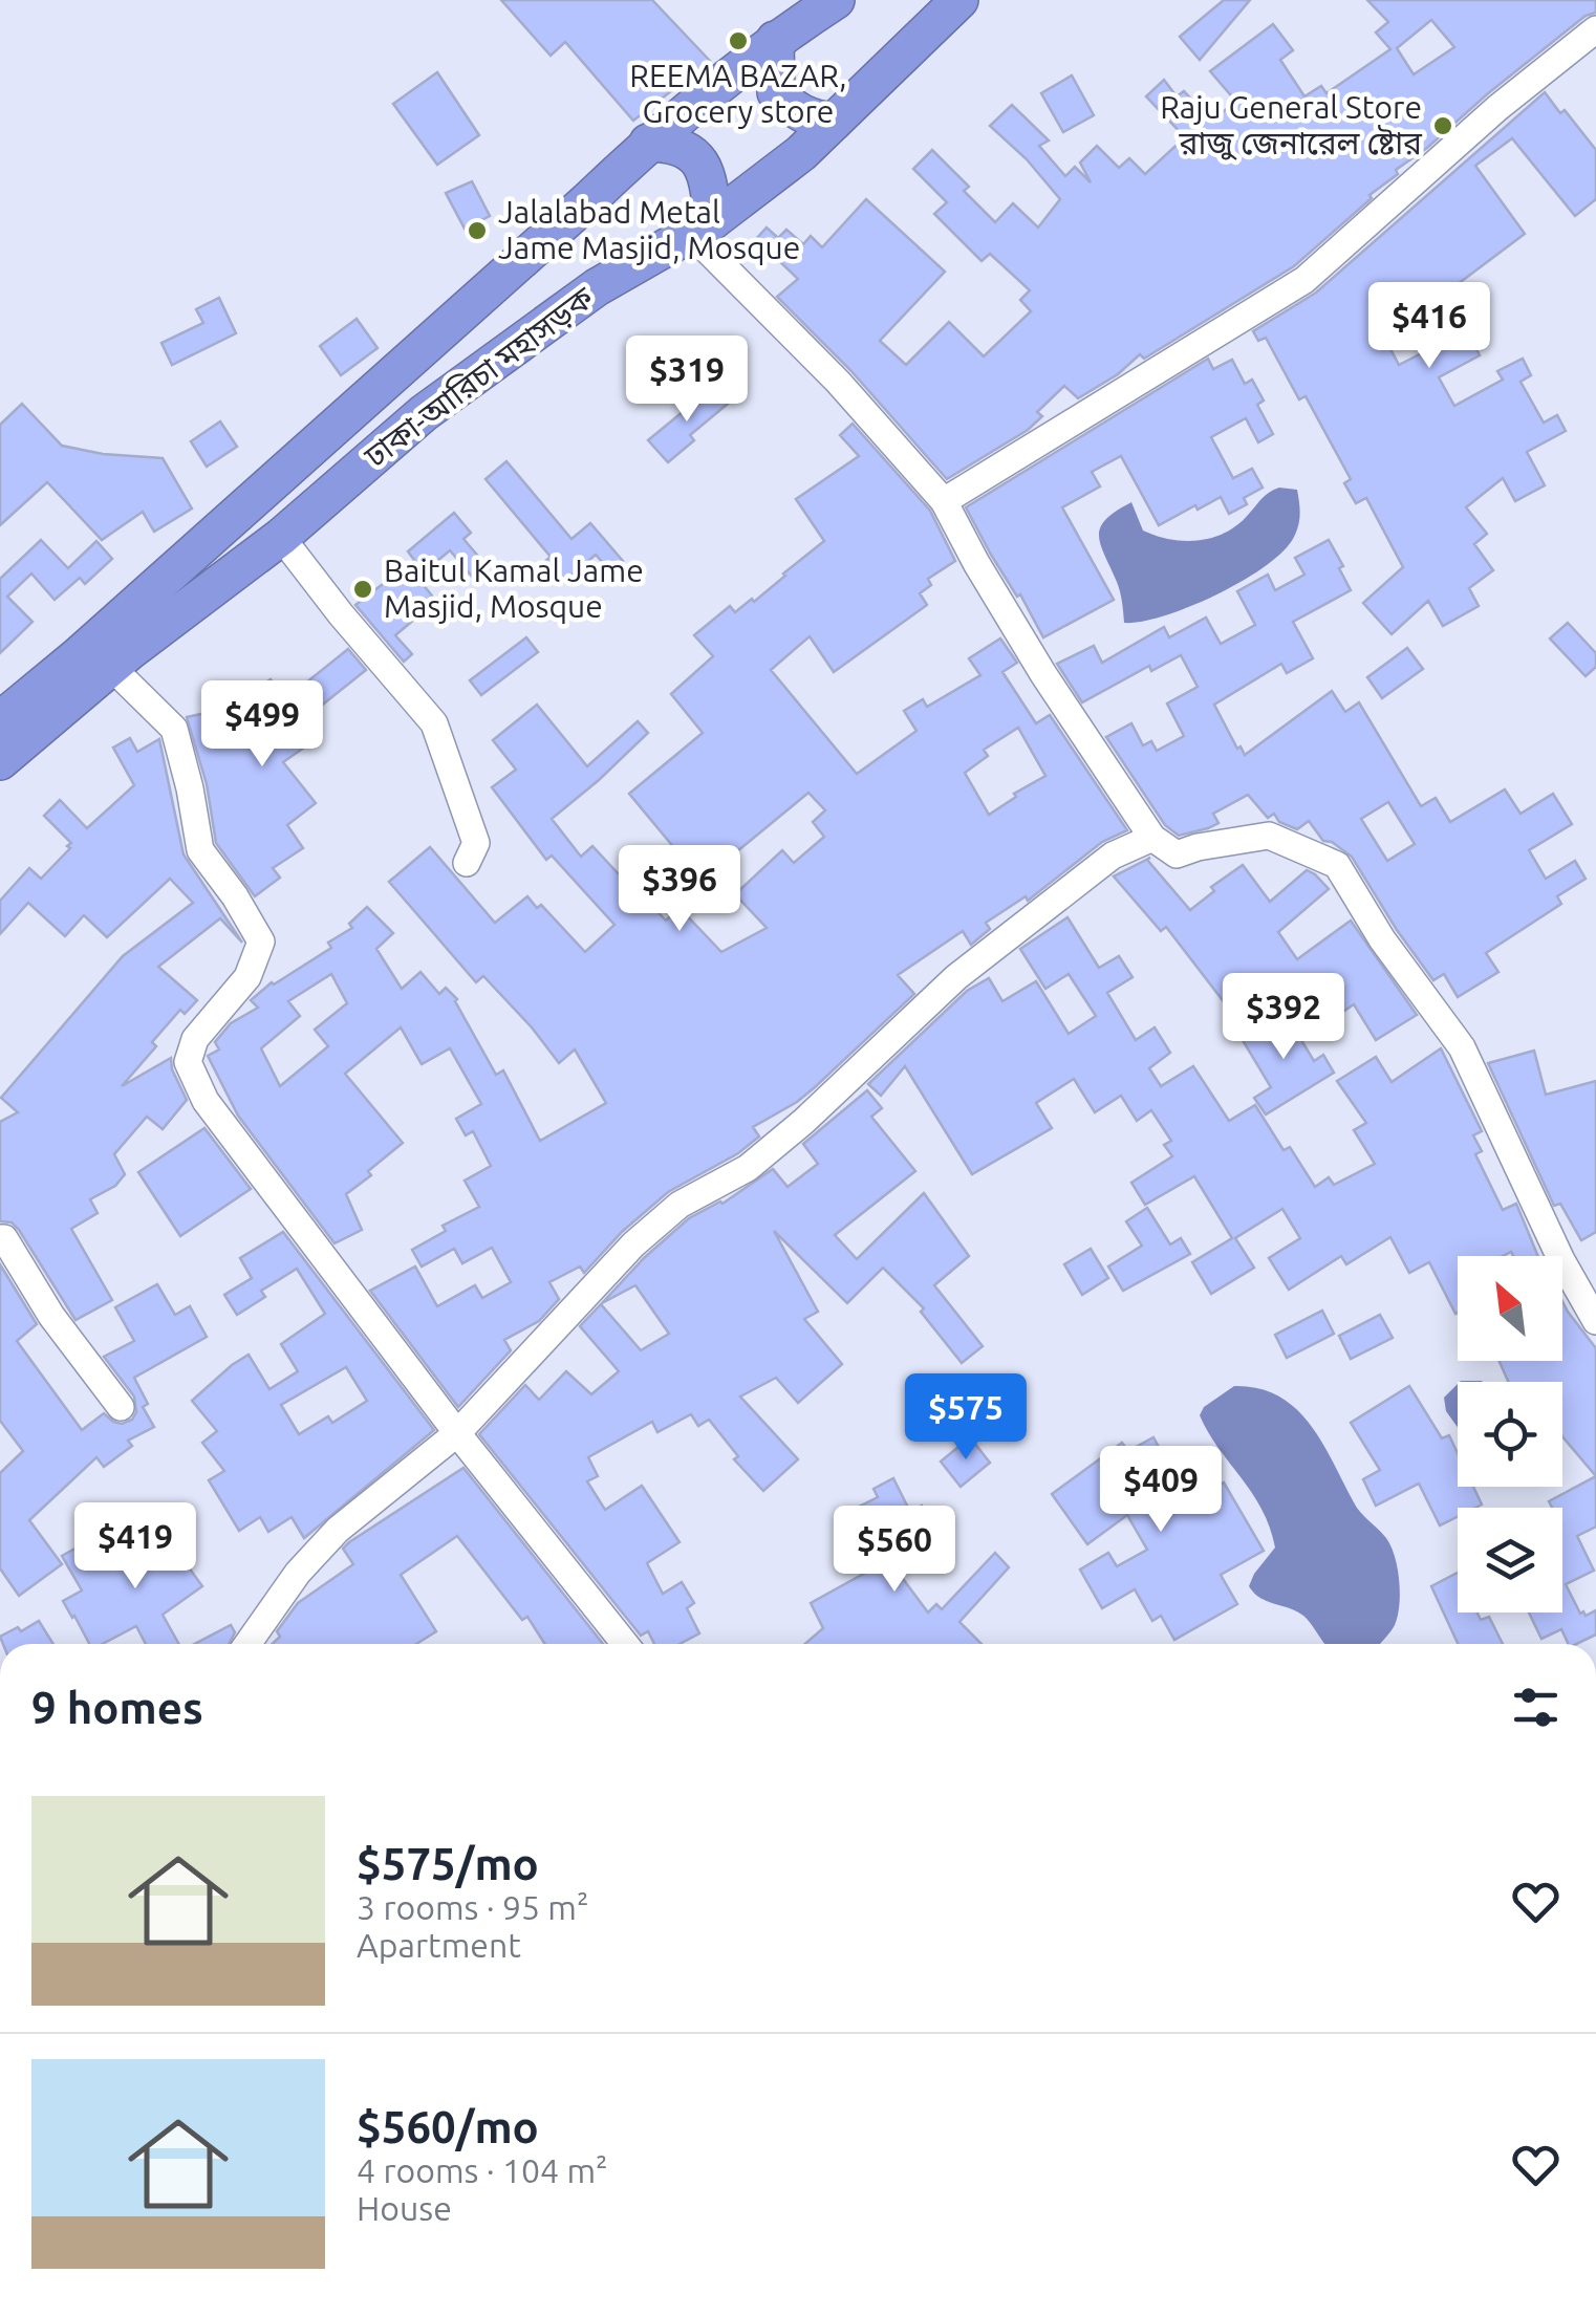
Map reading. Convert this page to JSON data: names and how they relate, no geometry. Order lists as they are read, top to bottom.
{
  "streets": {
    "highway": ["ঢাকা-আরিচা মহাসড়ক"]
  },
  "places": [
    "REEMA BAZAR, Grocery store",
    "Raju General Store রাজু জেনারেল ষ্টোর",
    "Jalalabad Metal Jame Masjid, Mosque",
    "Baitul Kamal Jame Masjid, Mosque"
  ],
  "north": "top left",
  "page": {
    "price": [
      "$416",
      "$319",
      "$499",
      "$396",
      "$392",
      "$575",
      "$409",
      "$419",
      "$560"
    ],
    "heading": "9 homes",
    "list": [
      {
        "name": "$575/mo",
        "note": "3 rooms · 95 m² · Apartment"
      },
      {
        "name": "$560/mo",
        "note": "4 rooms · 104 m² · House"
      }
    ]
  }
}
